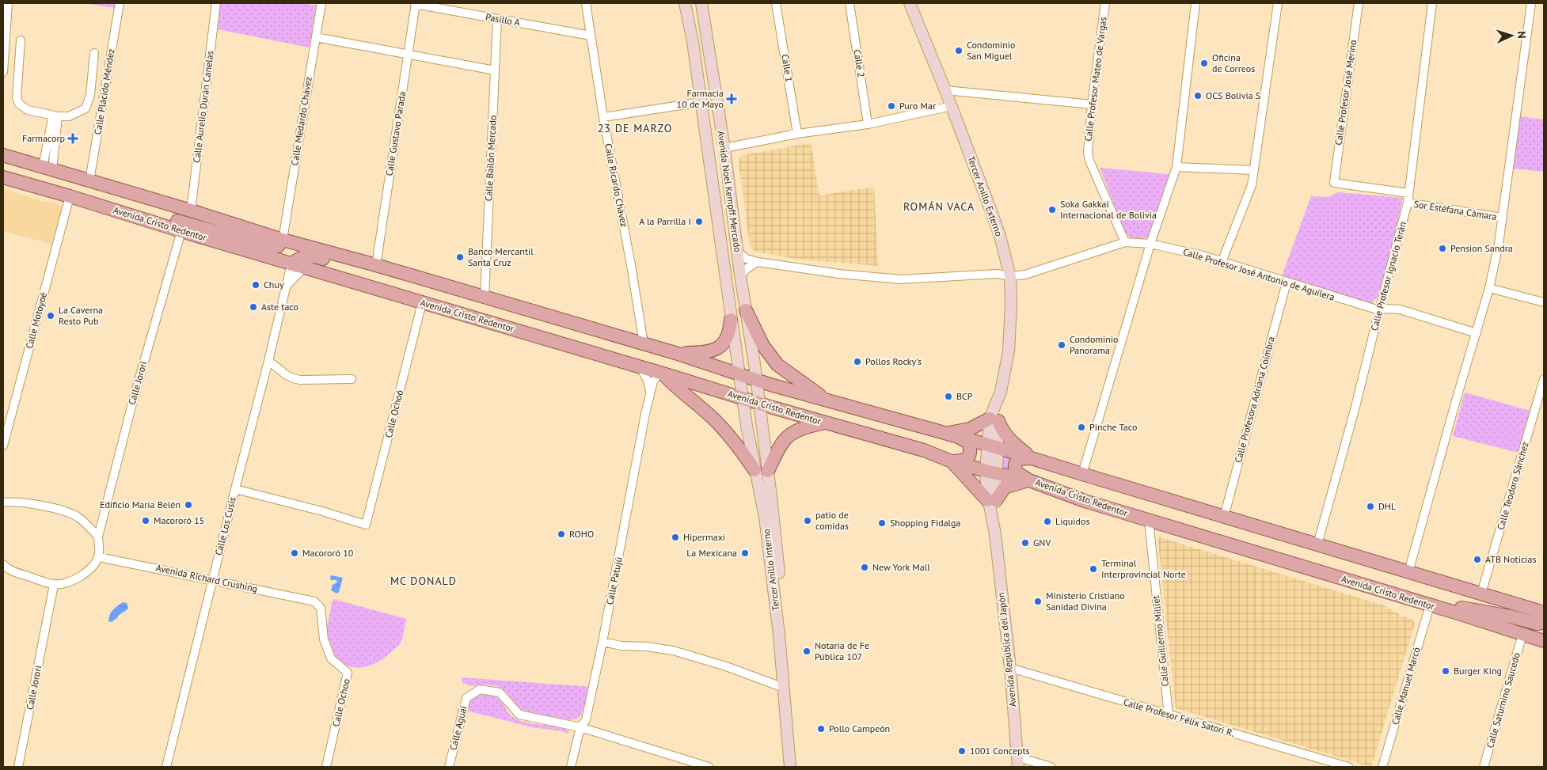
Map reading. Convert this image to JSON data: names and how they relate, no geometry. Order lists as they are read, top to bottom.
{
  "streets": {
    "main road": [
      "Avenida Noel Kempff Mercado",
      "Tercer Anillo Externo",
      "Avenida Cristo Redentor",
      "Tercer Anillo Interno",
      "Avenida República del Japón"
    ],
    "street": [
      "Pasillo A",
      "Calle 2",
      "Calle 1",
      "Calle Profesor Mateo de Vargas",
      "Calle Plácido Méndez",
      "Calle Profesor José Merino",
      "Calle Aurelio Durán Canelas",
      "Calle Medardo Chávez",
      "Calle Gustavo Parada",
      "Calle Bailón Mercado",
      "Calle Ricardo Chávez",
      "Sor Estéfana Cámara",
      "Calle Profesor José Antonio de Aguilera",
      "Calle Profesor Ignacio Terán",
      "Calle Motoyoé",
      "Calle Jorori",
      "Calle Profesora Adriana Coímbra",
      "Calle Ochoó",
      "Calle Teodoro Sánchez",
      "Calle Los Cusis",
      "Avenida Richard Crushing",
      "Calle Patujú",
      "Calle Guillermo Milliet",
      "Calle Manuel Marcó",
      "Calle Saturnino Saucedo",
      "Calle Ochoo",
      "Calle Profesor Félix Satori R.",
      "Calle Aguaí"
    ]
  },
  "crossings": [
    ["Pasillo A", "Calle Gustavo Parada"],
    ["Pasillo A", "Calle Bailón Mercado"],
    ["Pasillo A", "Calle Ricardo Chávez"],
    ["Calle Profesor Mateo de Vargas", "Calle Profesor José Antonio de Aguilera"],
    ["Calle Profesor José Merino", "Calle Profesor Ignacio Terán"],
    ["Avenida Noel Kempff Mercado", "Calle Profesor José Antonio de Aguilera"],
    ["Avenida Noel Kempff Mercado", "Tercer Anillo Interno"],
    ["Tercer Anillo Externo", "Avenida Cristo Redentor"],
    ["Tercer Anillo Externo", "Calle Profesor José Antonio de Aguilera"],
    ["Tercer Anillo Externo", "Avenida República del Japón"],
    ["Sor Estéfana Cámara", "Calle Profesor Ignacio Terán"],
    ["Avenida Cristo Redentor", "Calle Motoyoé"],
    ["Avenida Cristo Redentor", "Calle Jorori"],
    ["Avenida Cristo Redentor", "Calle Ochoó"],
    ["Avenida Cristo Redentor", "Calle Los Cusis"],
    ["Avenida Cristo Redentor", "Tercer Anillo Interno"],
    ["Avenida Cristo Redentor", "Calle Patujú"],
    ["Avenida Cristo Redentor", "Calle Guillermo Milliet"],
    ["Avenida Cristo Redentor", "Calle Manuel Marcó"],
    ["Avenida Cristo Redentor", "Calle Saturnino Saucedo"],
    ["Calle Profesor José Antonio de Aguilera", "Calle Profesor Ignacio Terán"],
    ["Calle Profesor José Antonio de Aguilera", "Calle Profesora Adriana Coímbra"],
    ["Calle Jorori", "Avenida Richard Crushing"],
    ["Calle Ochoó", "Calle Los Cusis"],
    ["Calle Los Cusis", "Avenida Richard Crushing"],
    ["Avenida Richard Crushing", "Calle Ochoo"],
    ["Calle Patujú", "Calle Aguaí"],
    ["Calle Guillermo Milliet", "Calle Profesor Félix Satori R."],
    ["Avenida República del Japón", "Calle Profesor Félix Satori R."]
  ],
  "districts": ["23 DE MARZO", "ROMÁN VACA", "MC DONALD"],
  "places": {
    "other": [
      "Condominio San Miguel",
      "Oficina de Correos",
      "OCS Bolivia S",
      "Puro Mar",
      "Soka Gakkai Internacional de Bolivia",
      "A la Parrilla I",
      "Pension Sandra",
      "Banco Mercantil Santa Cruz",
      "Chuy",
      "Aste taco",
      "La Caverna Resto Pub",
      "Condominio Panorama",
      "Pollos Rocky's",
      "BCP",
      "Pinche Taco",
      "Edificio María Belén",
      "DHL",
      "Macororó 15",
      "patio de comidas",
      "Liquidos",
      "Shopping Fidalga",
      "ROHO",
      "Hipermaxi",
      "GNV",
      "Macororó 10",
      "La Mexicana",
      "ATB Noticias",
      "New York Mall",
      "Terminal Interprovincial Norte",
      "Ministerio Cristiano Sanidad Divina",
      "Notaria de Fe Pública 107",
      "Burger King",
      "Pollo Campeón",
      "1001 Concepts"
    ],
    "health": ["Farmacia 10 de Mayo", "Farmacorp"]
  },
  "north": "right"
}
